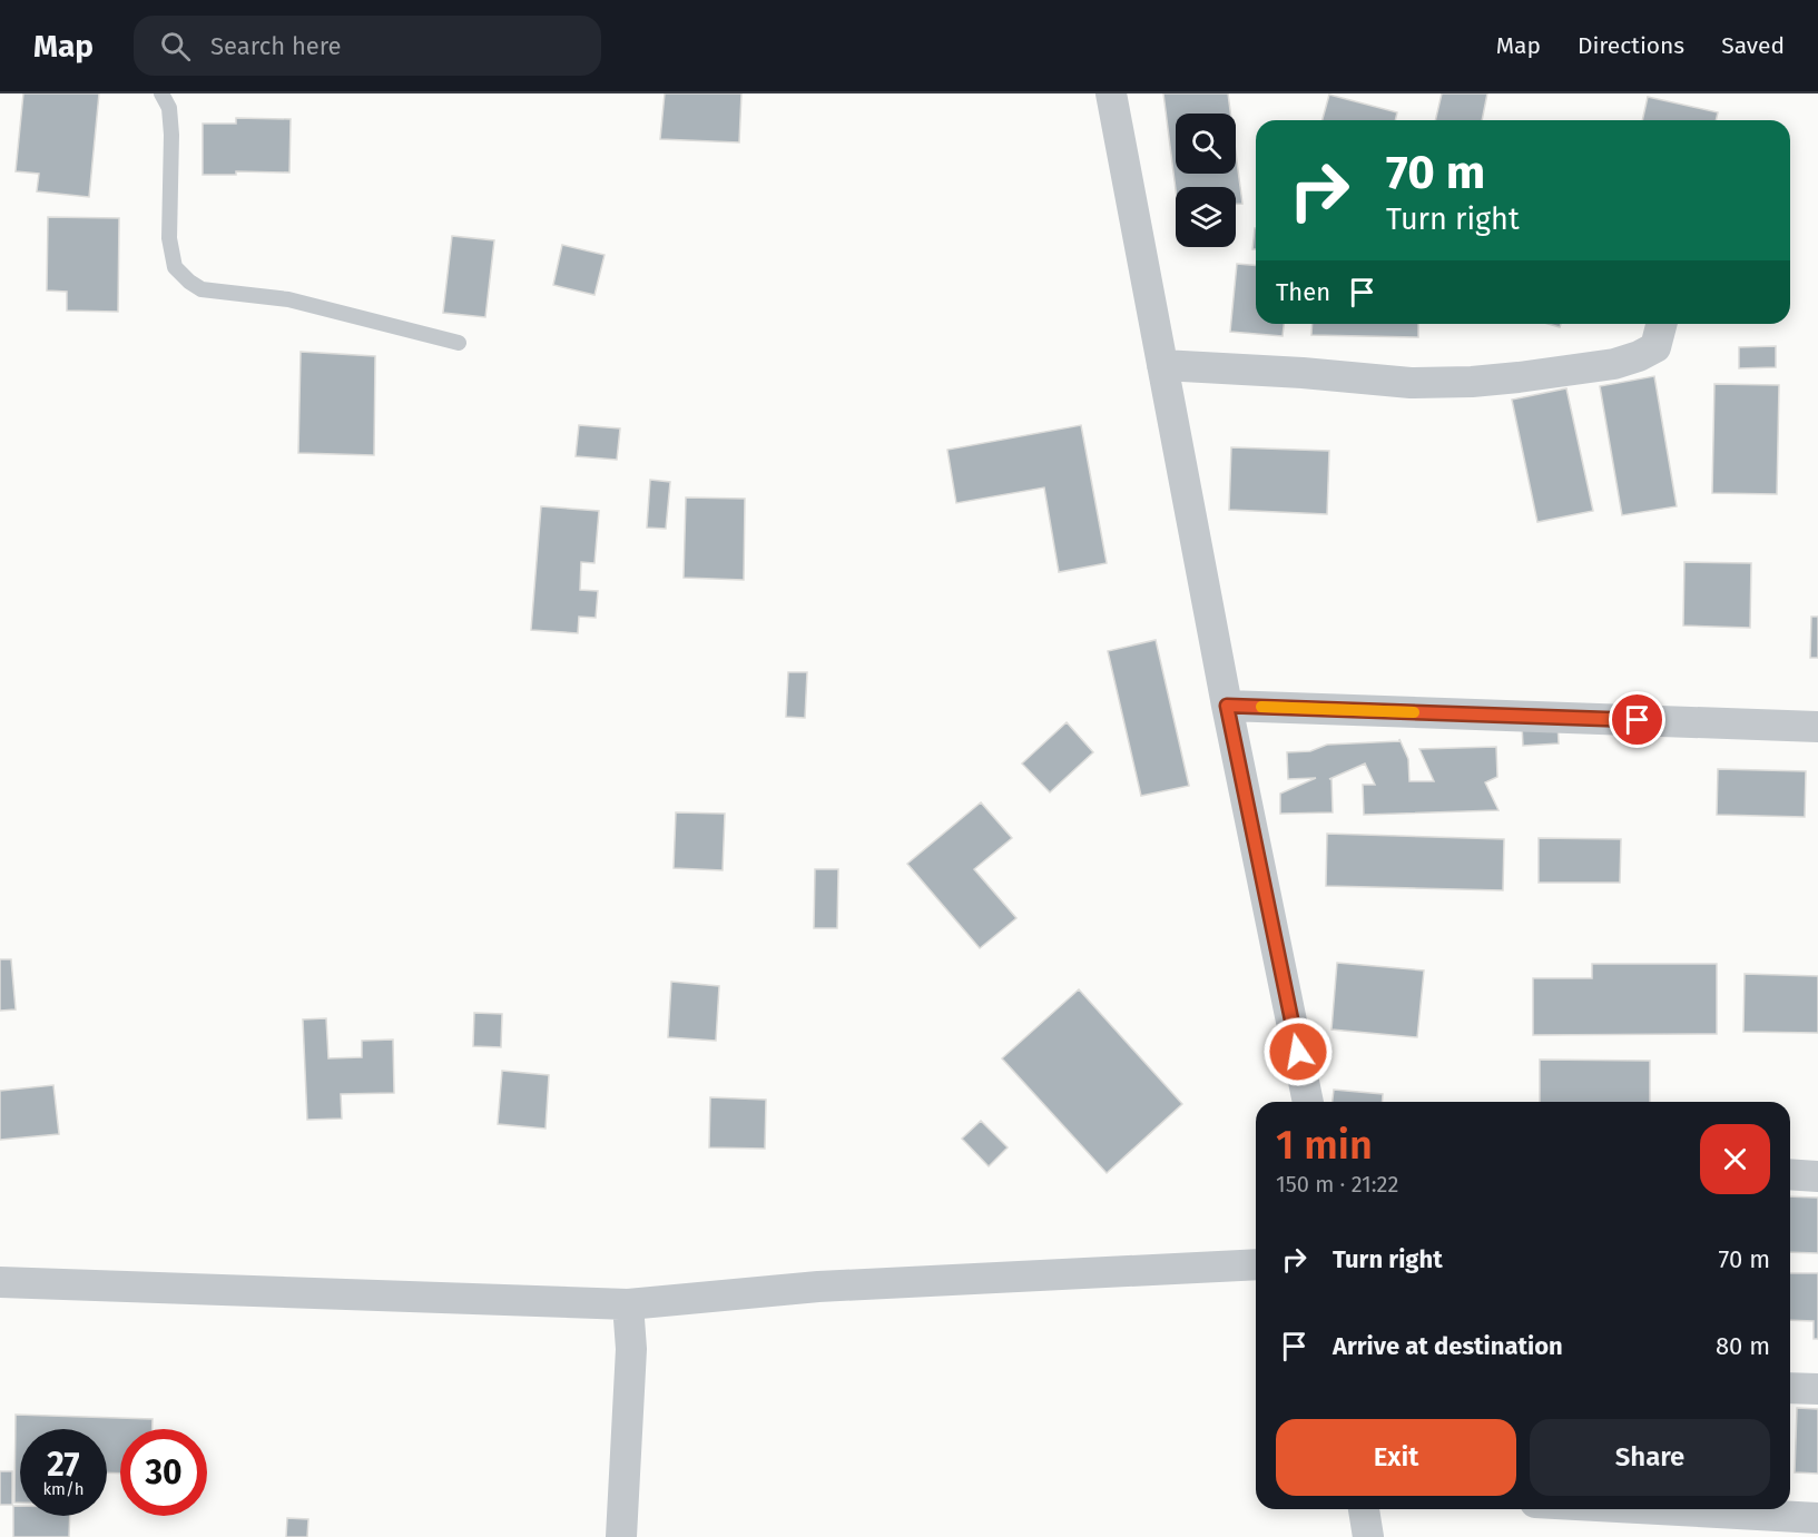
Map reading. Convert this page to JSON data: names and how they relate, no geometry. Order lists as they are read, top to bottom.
{
  "page": {
    "header": "Map",
    "search": "Search here",
    "nav": ["Map", "Directions", "Saved"],
    "turn": ["70 m", "Turn right"],
    "then": "Then",
    "heading": ["1 min", "150 m · 21:22"],
    "list": [
      {
        "name": "Turn right",
        "value": "70 m"
      },
      {
        "name": "Arrive at destination",
        "value": "80 m"
      }
    ],
    "buttons": ["Exit", "Share"],
    "speed": "27 km/h",
    "limit": "30"
  }
}
